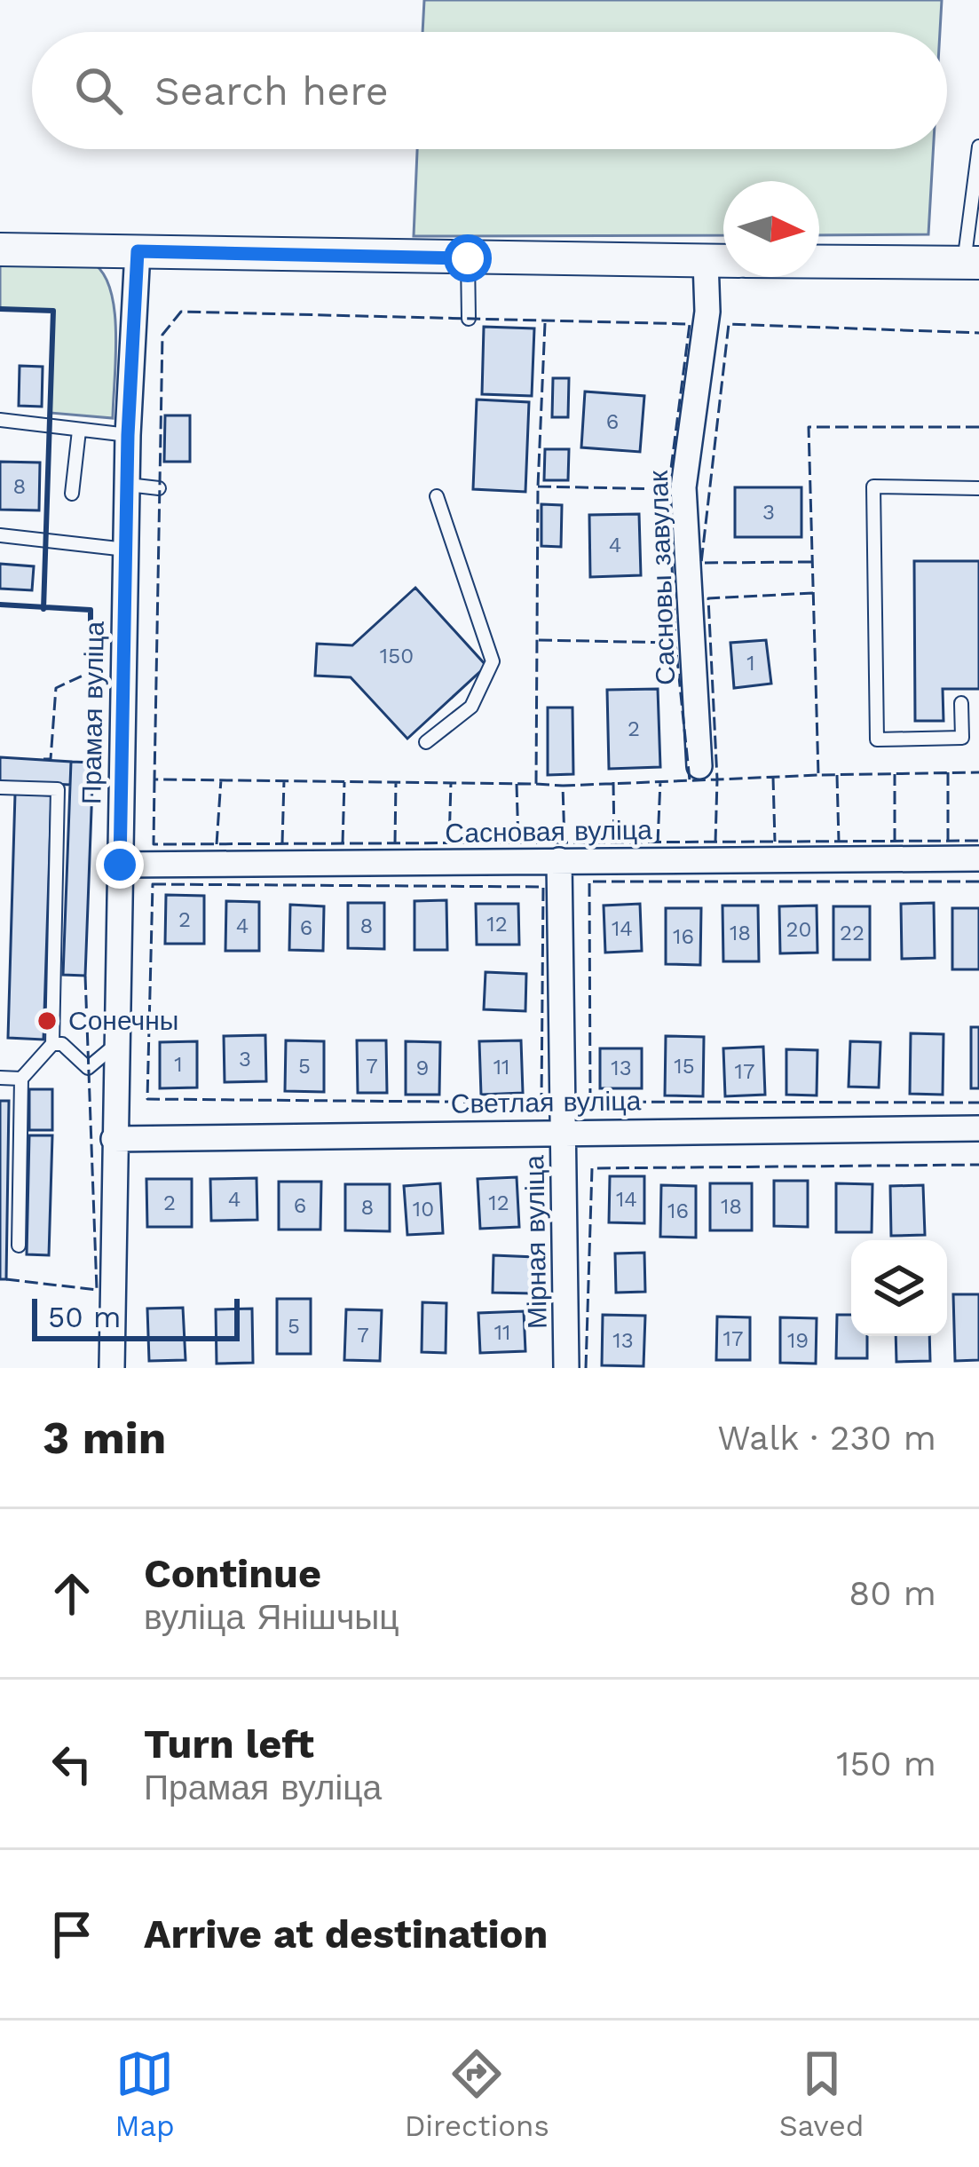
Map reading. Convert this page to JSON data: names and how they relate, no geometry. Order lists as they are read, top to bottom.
{
  "streets": {
    "street": [
      "Сасновы завулак",
      "Прамая вуліца",
      "Сасновая вуліца",
      "Светлая вуліца",
      "Мірная вуліца"
    ]
  },
  "crossings": [
    ["Прамая вуліца", "Сасновая вуліца"],
    ["Прамая вуліца", "Светлая вуліца"],
    ["Сасновая вуліца", "Мірная вуліца"],
    ["Светлая вуліца", "Мірная вуліца"]
  ],
  "places": ["Сонечны"],
  "house_numbers": [
    "6",
    "8",
    "3",
    "4",
    "150",
    "1",
    "2",
    "2",
    "12",
    "4",
    "8",
    "6",
    "14",
    "20",
    "18",
    "22",
    "16",
    "3",
    "1",
    "5",
    "7",
    "15",
    "11",
    "9",
    "13",
    "17",
    "4",
    "14",
    "2",
    "12",
    "6",
    "18",
    "8",
    "10",
    "16",
    "5",
    "11",
    "7",
    "17",
    "13",
    "19"
  ],
  "scale_bar": "50 m",
  "north": "right",
  "page": {
    "search": "Search here",
    "scale": "50 m",
    "heading": ["3 min", "Walk · 230 m"],
    "list": [
      ["Continue", "вуліца Янішчыц", "80 m"],
      ["Turn left", "Прамая вуліца", "150 m"],
      "Arrive at destination"
    ],
    "nav": ["Map", "Directions", "Saved"]
  }
}
